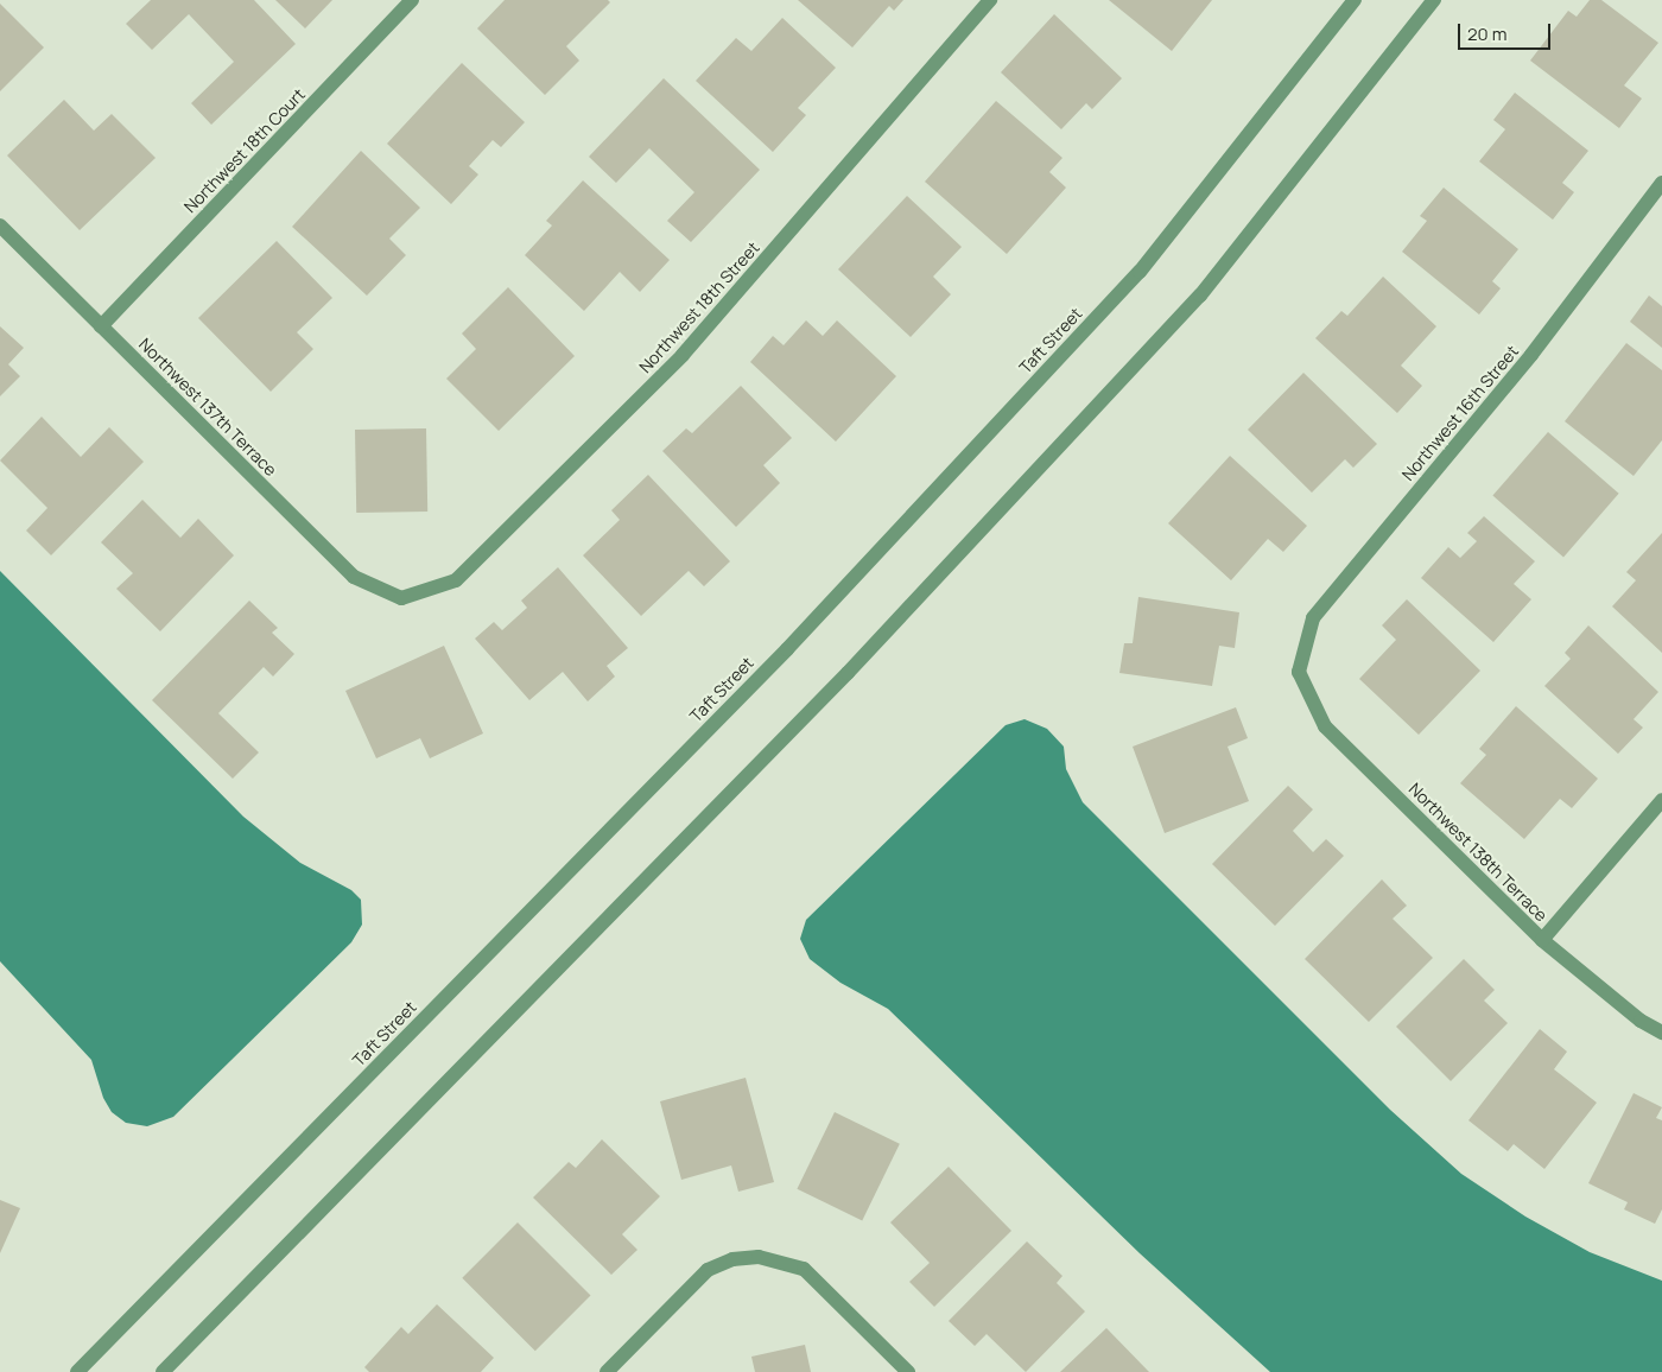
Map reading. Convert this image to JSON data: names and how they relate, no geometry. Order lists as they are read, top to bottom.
{
  "streets": {
    "street": [
      "Northwest 18th Court",
      "Northwest 18th Street",
      "Taft Street",
      "Northwest 137th Terrace",
      "Northwest 16th Street",
      "Northwest 138th Terrace"
    ]
  },
  "crossings": [
    ["Northwest 18th Court", "Northwest 137th Terrace"],
    ["Northwest 18th Street", "Northwest 137th Terrace"],
    ["Northwest 16th Street", "Northwest 138th Terrace"]
  ],
  "scale_bar": "20 m"
}
